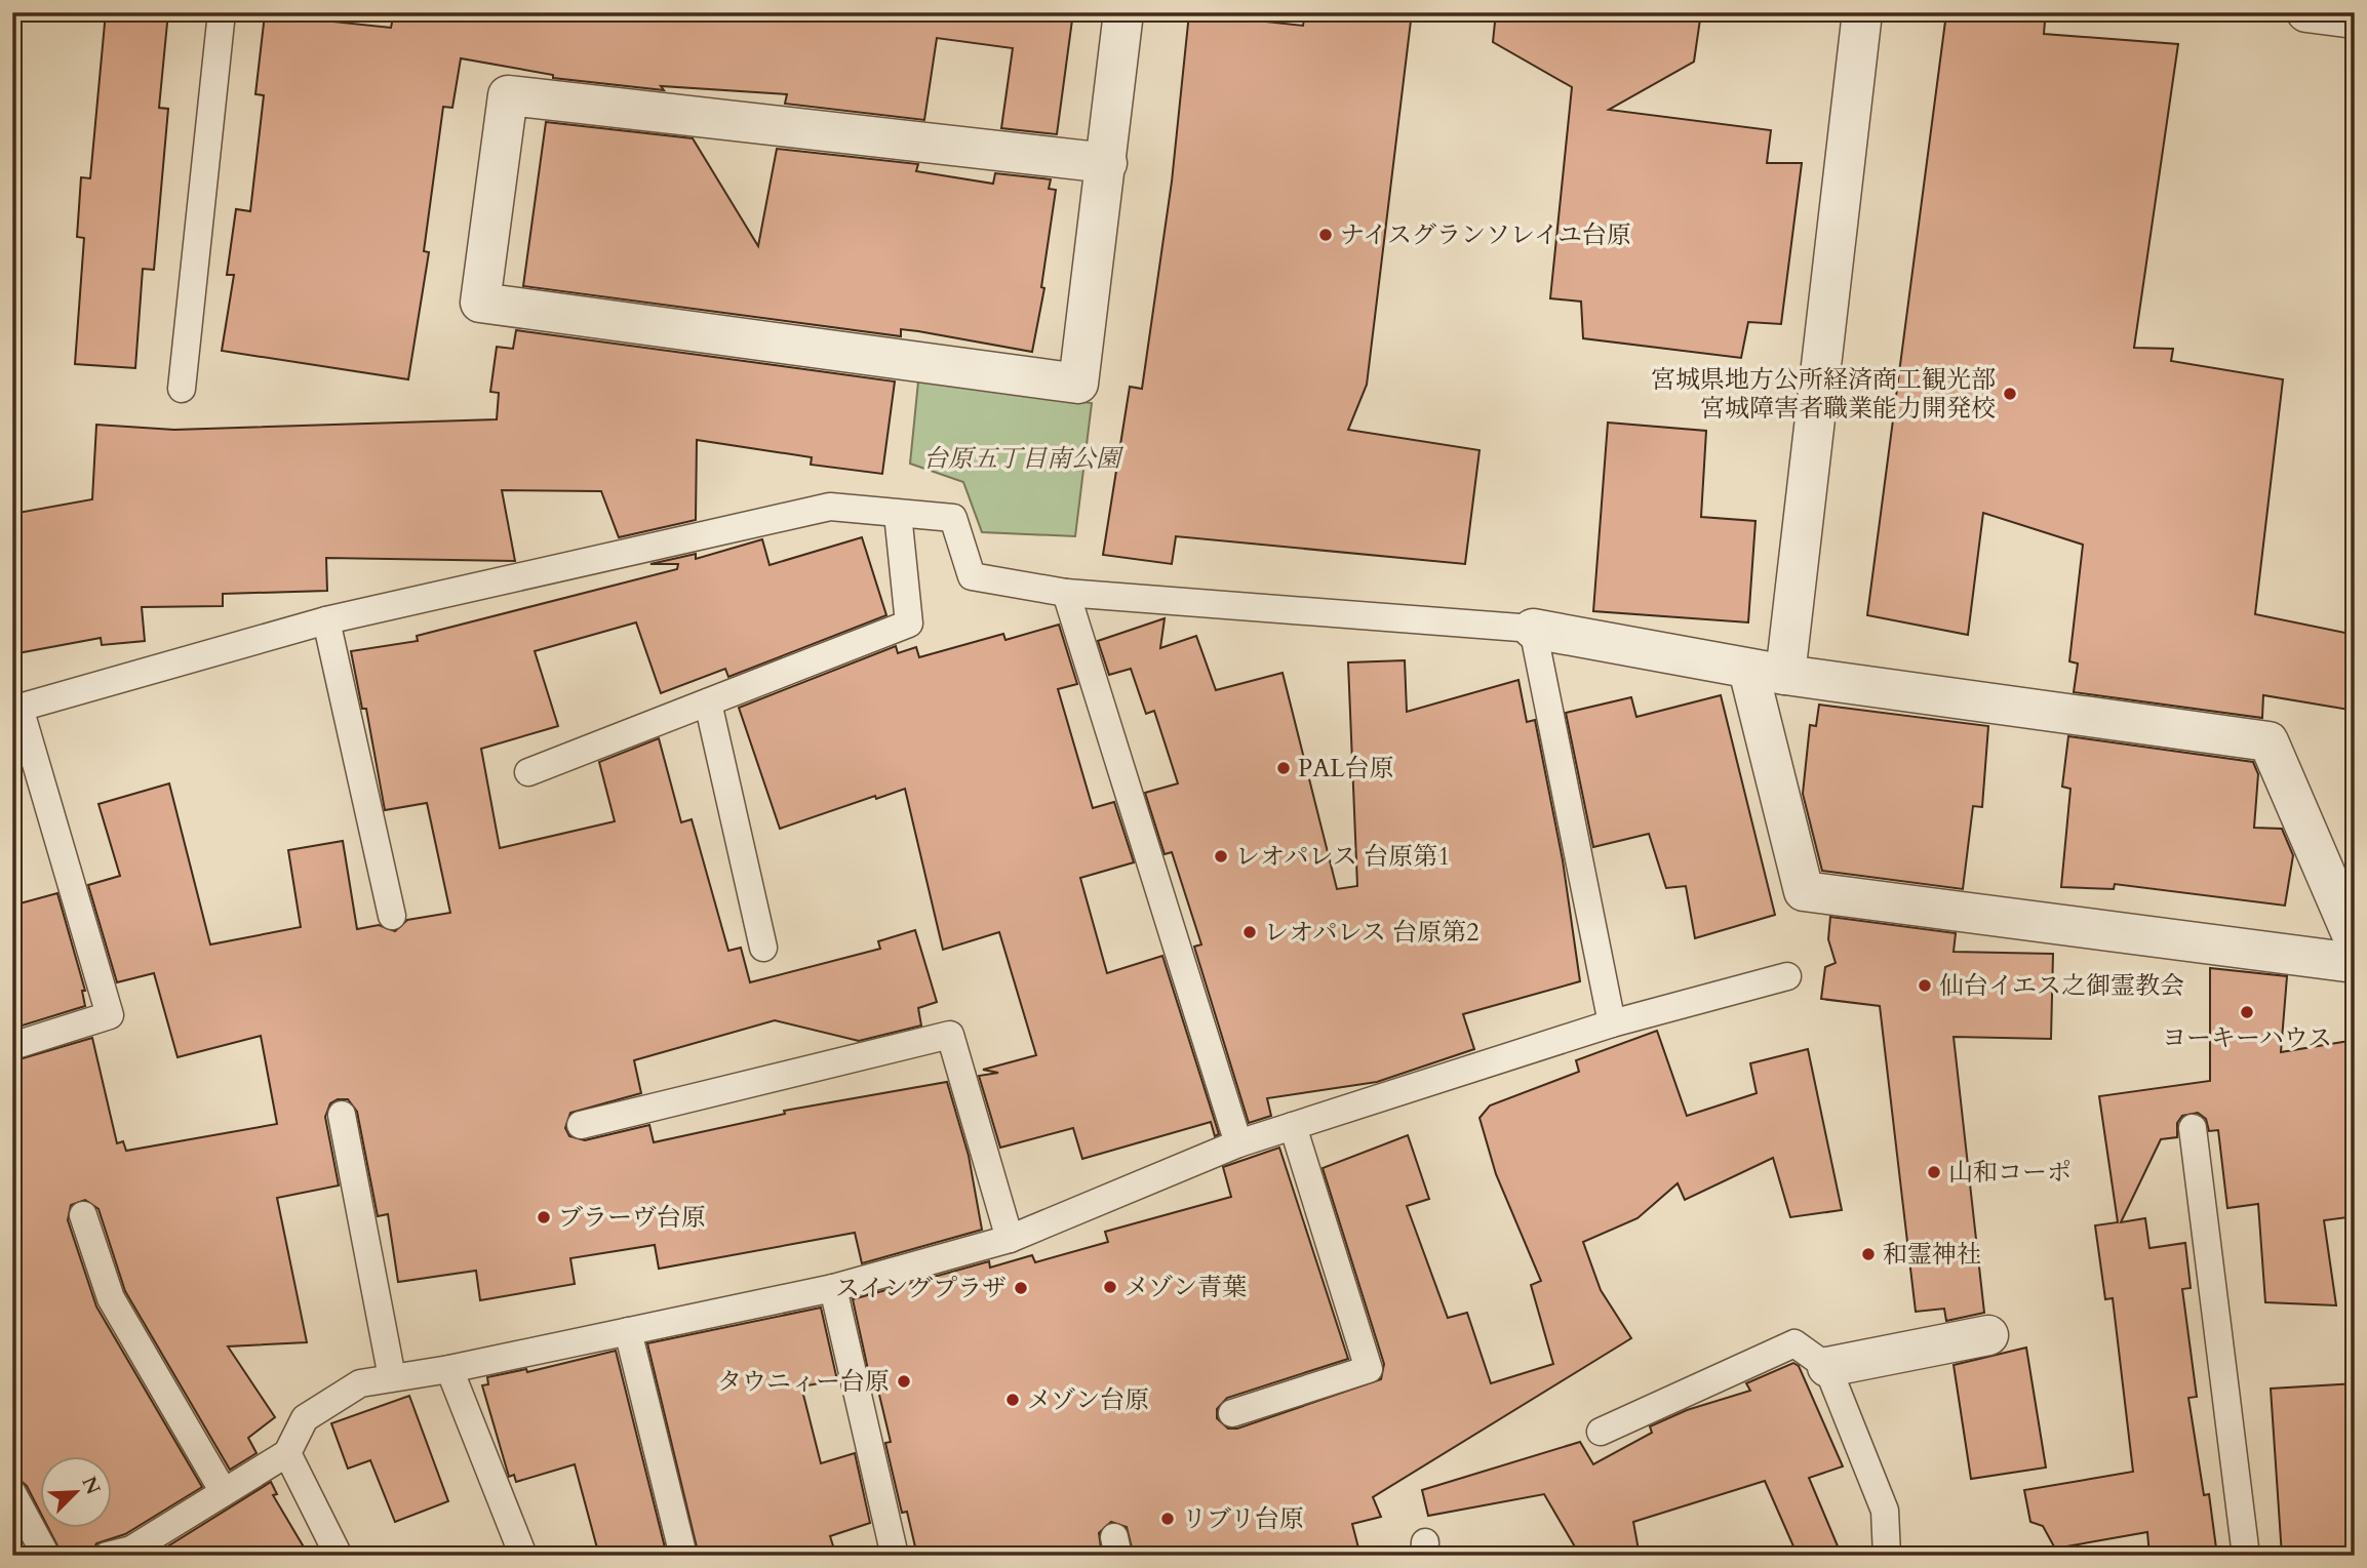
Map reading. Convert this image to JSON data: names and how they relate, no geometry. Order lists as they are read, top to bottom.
{
  "parks": ["台原五丁目南公園"],
  "places": [
    "ナイスグランソレイユ台原",
    "宮城県地方公所経済商工観光部 宮城障害者職業能力開発校",
    "PAL台原",
    "レオパレス 台原第1",
    "レオパレス 台原第2",
    "仙台イエス之御霊教会",
    "ヨーキーハウス",
    "山和コーポ",
    "ブラーヴ台原",
    "和霊神社",
    "メゾン青葉",
    "スイングプラザ",
    "タウニィー台原",
    "メゾン台原",
    "リブリ台原"
  ],
  "north": "top right"
}
